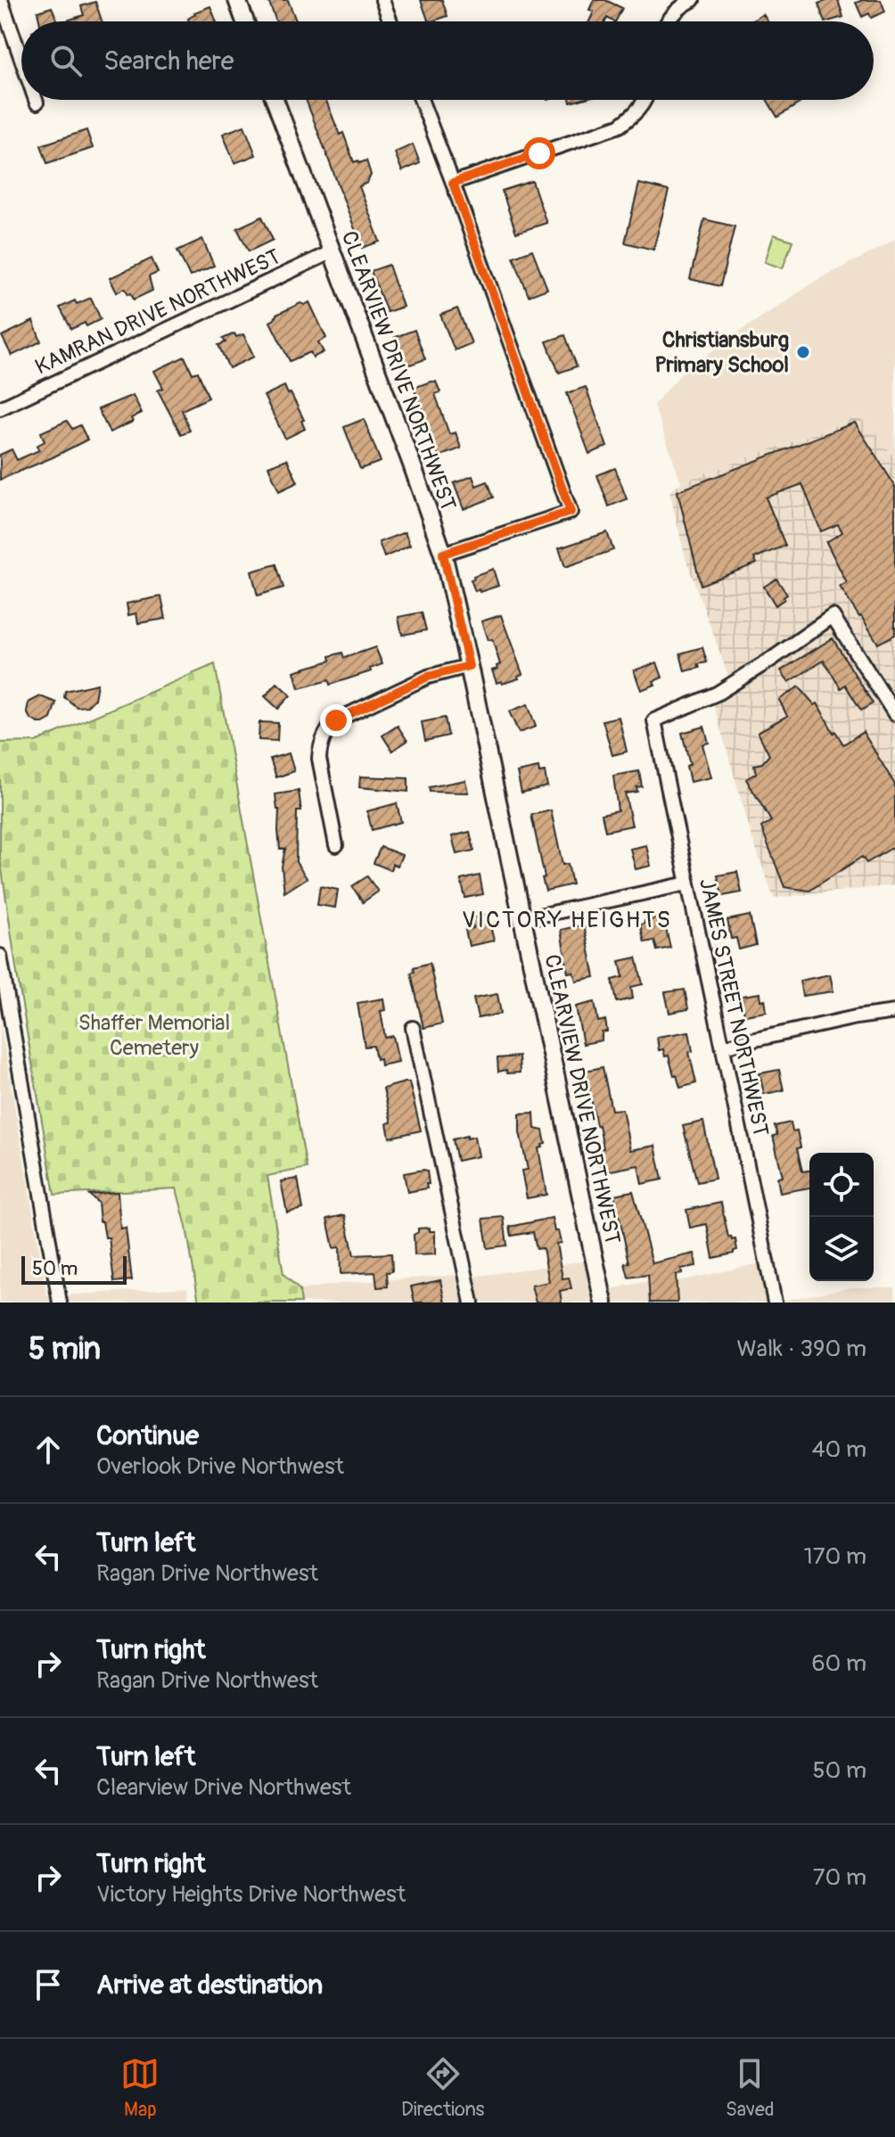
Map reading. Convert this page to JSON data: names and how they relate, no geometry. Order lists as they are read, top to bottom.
{
  "streets": {
    "street": ["KAMRAN DRIVE NORTHWEST", "CLEARVIEW DRIVE NORTHWEST", "JAMES STREET NORTHWEST"]
  },
  "crossings": [
    ["KAMRAN DRIVE NORTHWEST", "CLEARVIEW DRIVE NORTHWEST"]
  ],
  "districts": ["VICTORY HEIGHTS"],
  "parks": ["Shaffer Memorial Cemetery"],
  "places": ["Christiansburg Primary School"],
  "scale_bar": "50 m",
  "page": {
    "search": "Search here",
    "scale": "50 m",
    "heading": ["5 min", "Walk · 390 m"],
    "list": [
      ["Continue", "Overlook Drive Northwest", "40 m"],
      ["Turn left", "Ragan Drive Northwest", "170 m"],
      ["Turn right", "Ragan Drive Northwest", "60 m"],
      ["Turn left", "Clearview Drive Northwest", "50 m"],
      ["Turn right", "Victory Heights Drive Northwest", "70 m"],
      "Arrive at destination"
    ],
    "nav": ["Map", "Directions", "Saved"]
  }
}
